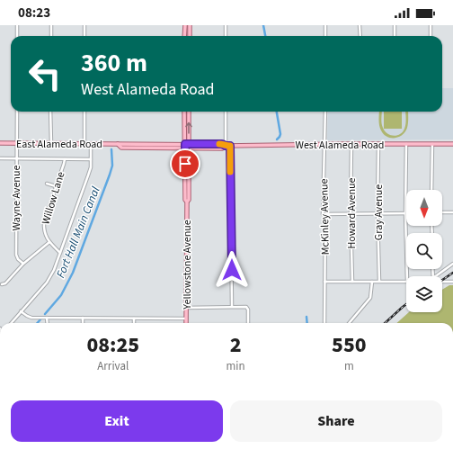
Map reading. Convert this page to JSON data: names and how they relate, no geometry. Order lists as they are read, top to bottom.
{
  "streets": {
    "main road": ["East Alameda Road", "West Alameda Road", "Yellowstone Avenue"],
    "street": [
      "Wayne Avenue",
      "Willow Lane",
      "Gray Avenue",
      "Howard Avenue",
      "McKinley Avenue"
    ]
  },
  "crossings": [
    ["East Alameda Road", "West Alameda Road"],
    ["East Alameda Road", "Wayne Avenue"],
    ["East Alameda Road", "Yellowstone Avenue"],
    ["West Alameda Road", "Gray Avenue"],
    ["West Alameda Road", "Howard Avenue"],
    ["West Alameda Road", "McKinley Avenue"],
    ["West Alameda Road", "Yellowstone Avenue"]
  ],
  "water": ["Fort Hall Main Canal"],
  "north": "bottom",
  "page": {
    "status": "08:23",
    "turn": ["360 m", "West Alameda Road"],
    "eta": [
      "08:25",
      "Arrival",
      "2",
      "min",
      "550",
      "m"
    ],
    "buttons": ["Exit", "Share"]
  }
}
